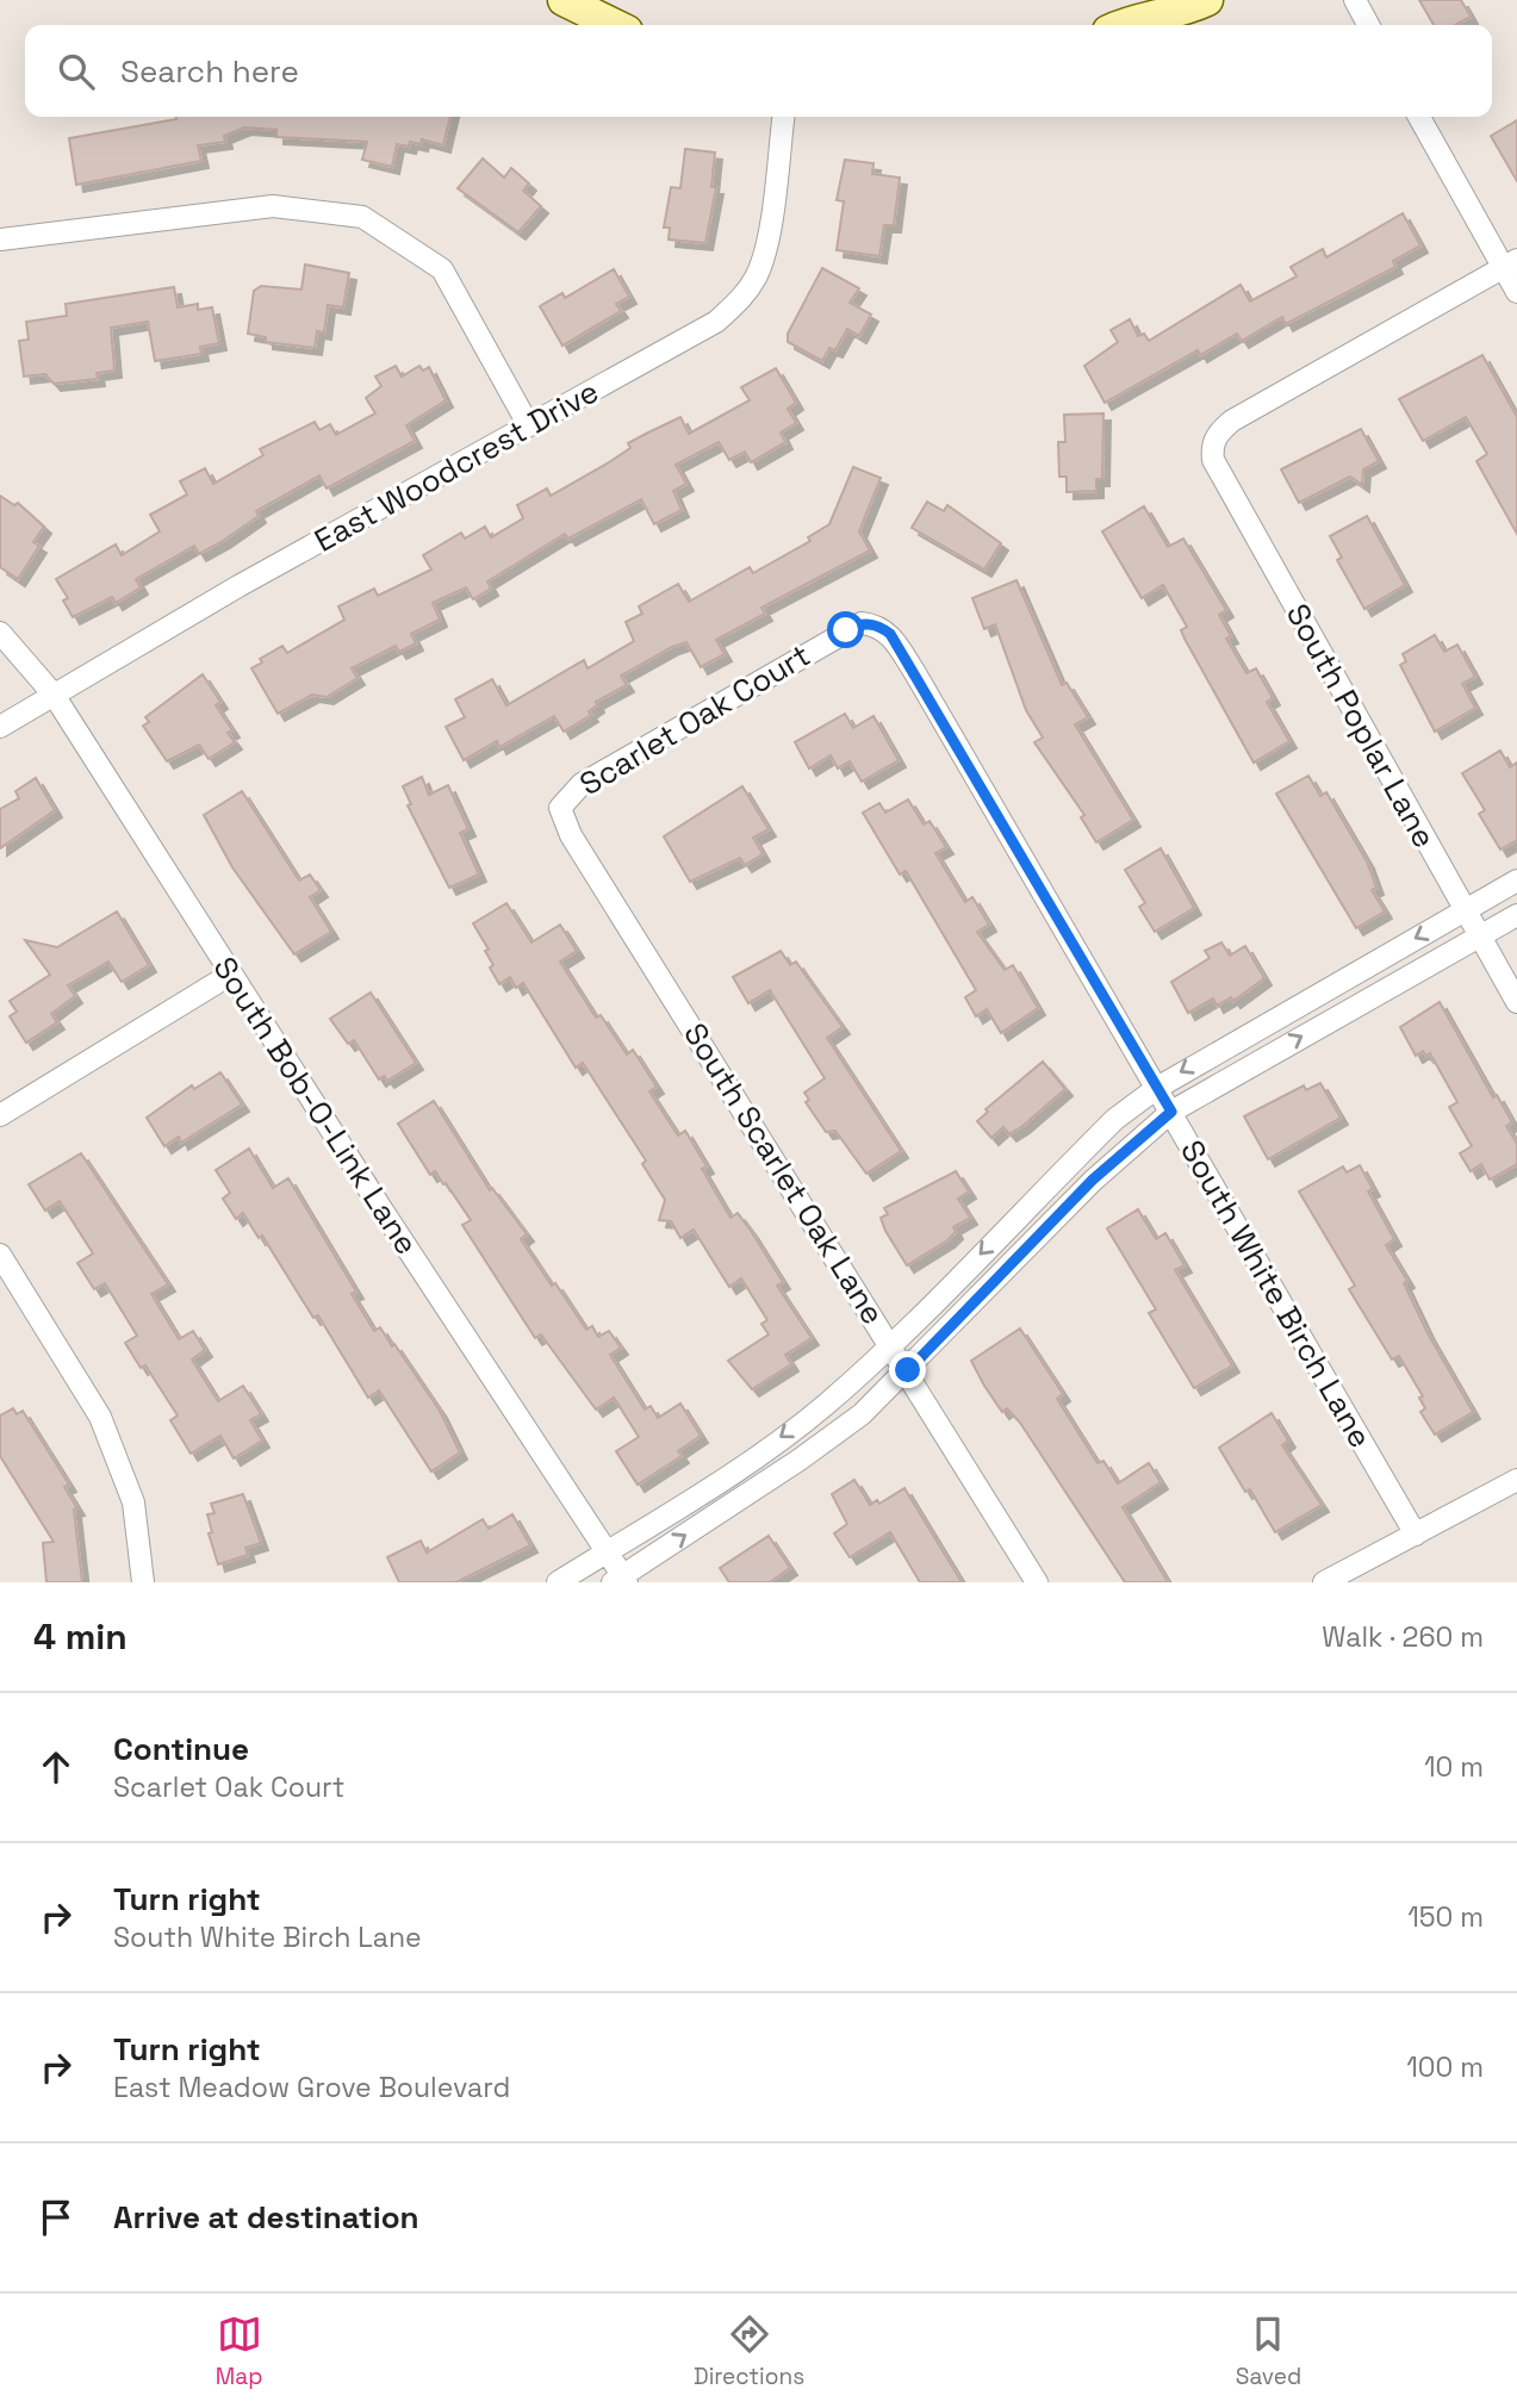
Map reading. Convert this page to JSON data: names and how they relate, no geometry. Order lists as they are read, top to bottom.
{
  "streets": {
    "street": [
      "East Woodcrest Drive",
      "Scarlet Oak Court",
      "South Poplar Lane",
      "South Bob-O-Link Lane",
      "South Scarlet Oak Lane",
      "South White Birch Lane"
    ]
  },
  "crossings": [
    ["East Woodcrest Drive", "South Bob-O-Link Lane"],
    ["Scarlet Oak Court", "South Scarlet Oak Lane"],
    ["Scarlet Oak Court", "South White Birch Lane"]
  ],
  "page": {
    "search": "Search here",
    "heading": ["4 min", "Walk · 260 m"],
    "list": [
      ["Continue", "Scarlet Oak Court", "10 m"],
      ["Turn right", "South White Birch Lane", "150 m"],
      ["Turn right", "East Meadow Grove Boulevard", "100 m"],
      "Arrive at destination"
    ],
    "nav": ["Map", "Directions", "Saved"]
  }
}
